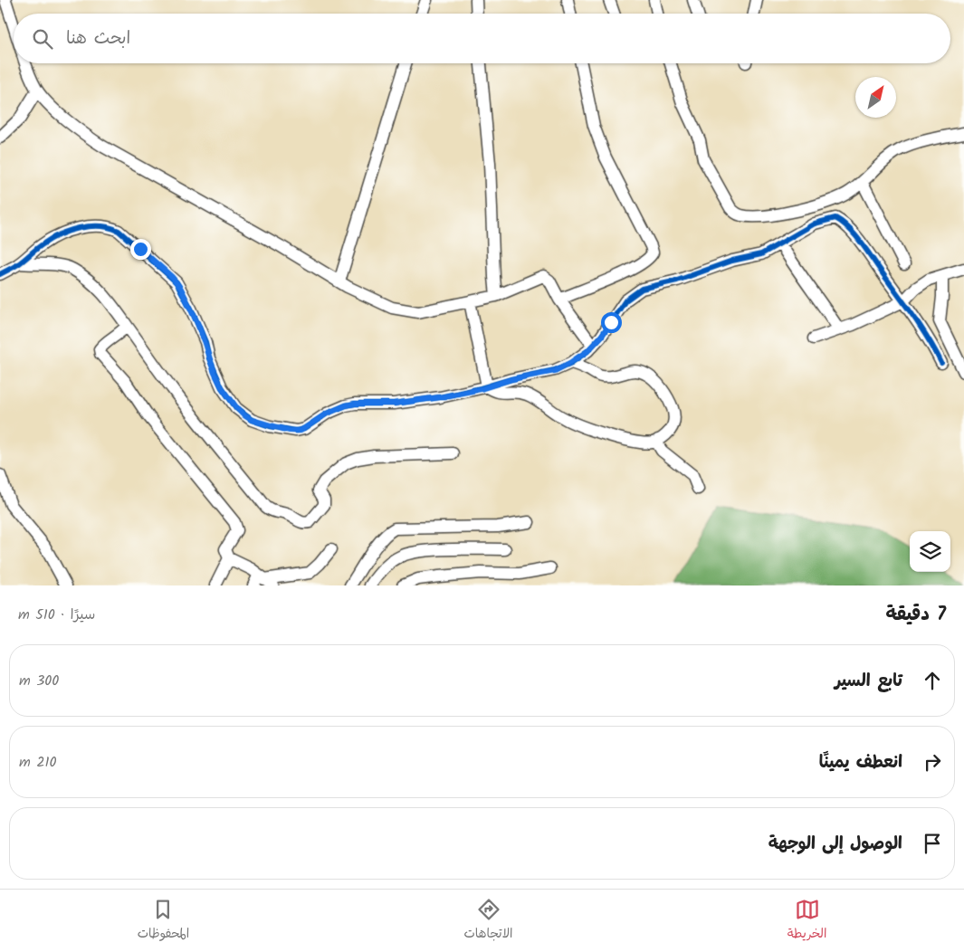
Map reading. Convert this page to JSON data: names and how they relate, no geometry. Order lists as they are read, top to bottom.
{
  "north": "top right",
  "page": {
    "search": "ابحث هنا",
    "heading": ["7 دقيقة", "سيرًا · 510 m"],
    "list": [
      ["تابع السير", "300 m"],
      ["انعطف يمينًا", "210 m"],
      "الوصول إلى الوجهة"
    ],
    "nav": ["الخريطة", "الاتجاهات", "المحفوظات"]
  }
}
